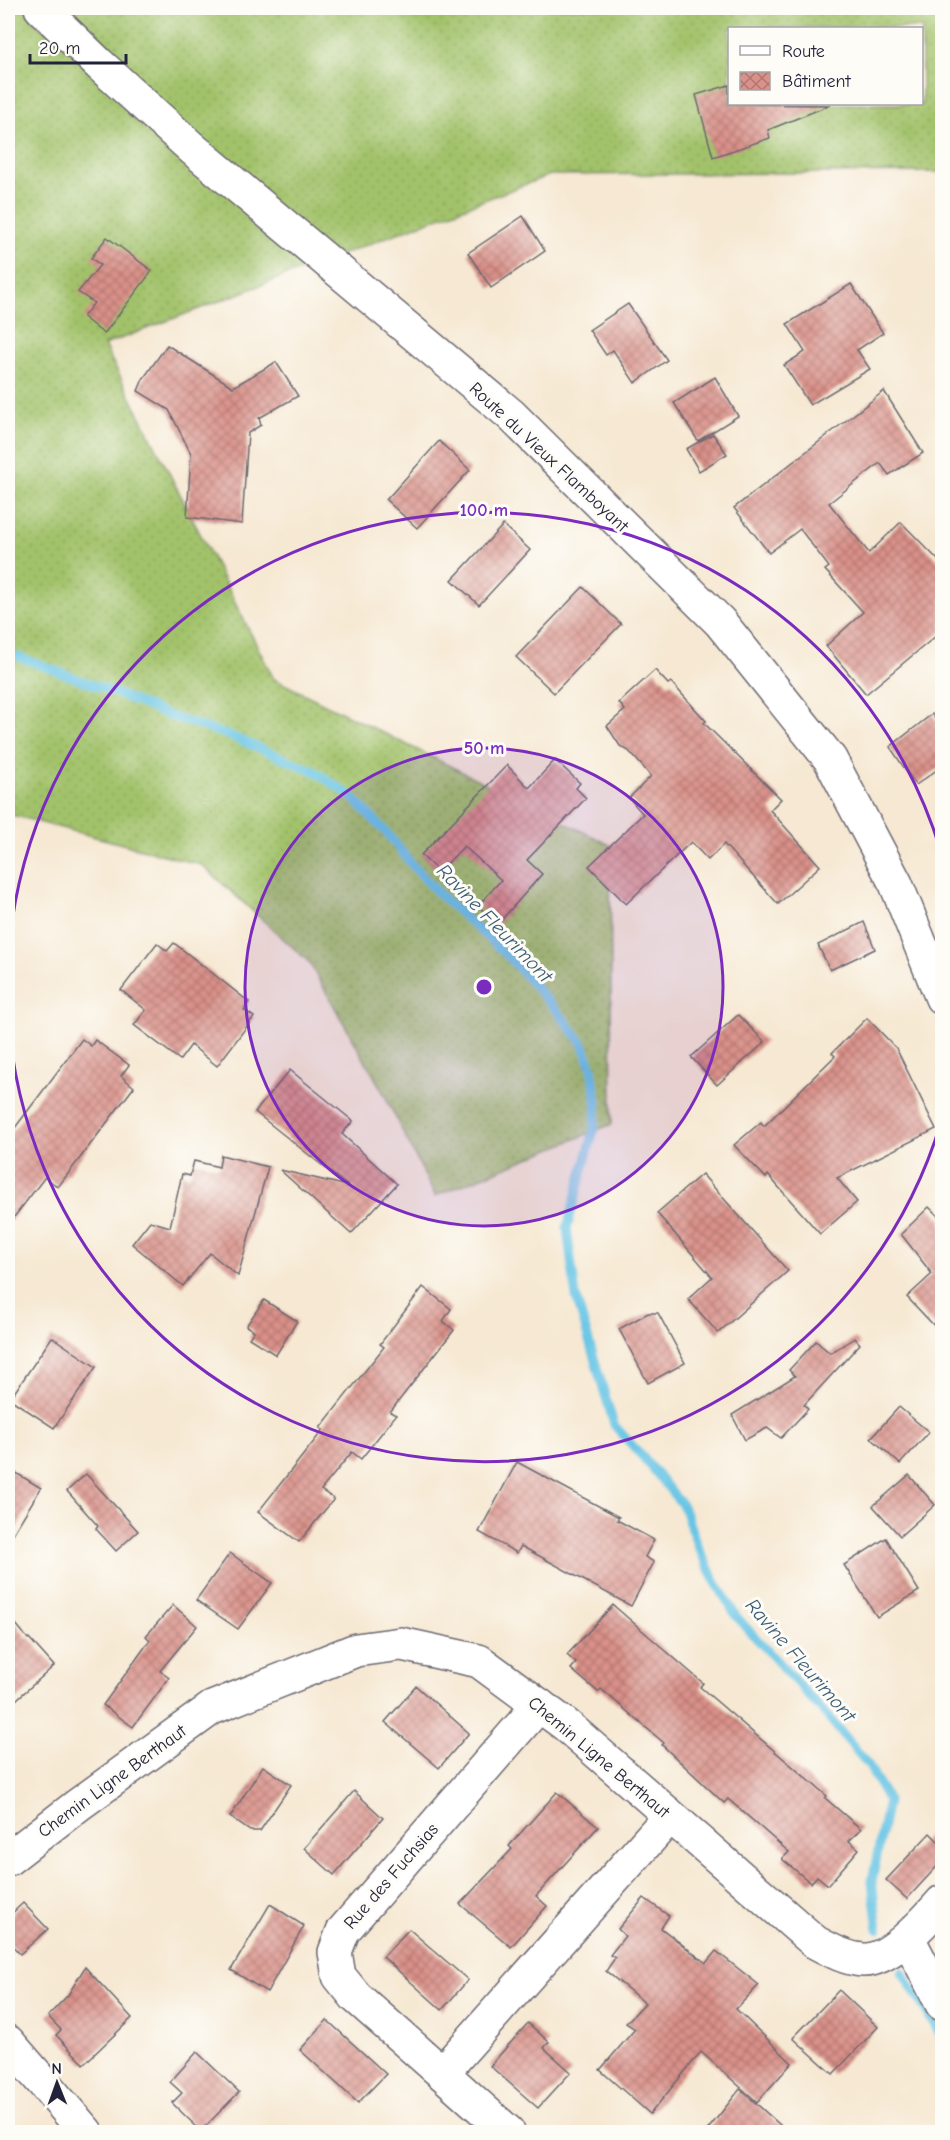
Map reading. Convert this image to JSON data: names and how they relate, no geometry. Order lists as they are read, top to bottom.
{
  "streets": {
    "street": ["Route du Vieux Flamboyant", "Chemin Ligne Berthaut", "Rue des Fuchsias"]
  },
  "crossings": [
    ["Chemin Ligne Berthaut", "Rue des Fuchsias"]
  ],
  "water": ["Ravine Fleurimont"],
  "legend": ["Route", "Bâtiment"],
  "scale_bar": "20 m",
  "north": "top",
  "rings": ["100 m", "50 m"]
}
